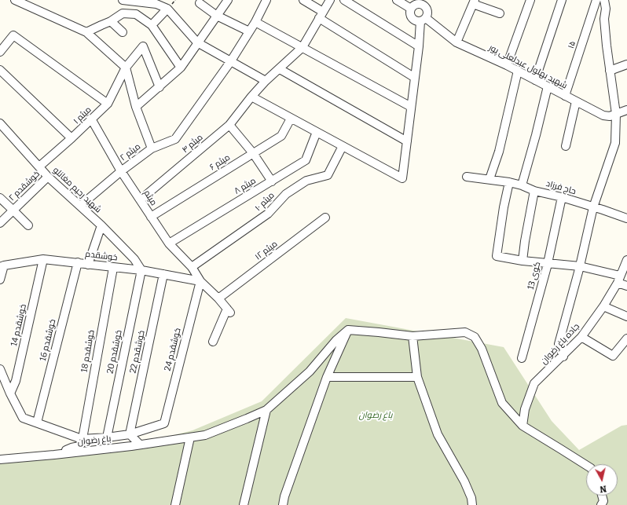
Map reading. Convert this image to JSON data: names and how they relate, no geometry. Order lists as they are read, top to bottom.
{
  "streets": {
    "street": [
      "۱۵",
      "شهید بهلول عبدلعلی پور",
      "۱ میثم",
      "۴ میثم",
      "۲ میثم",
      "۶ میثم",
      "۲ خوشقدم",
      "۸ میثم",
      "حاج فرزاد",
      "شهید رحیم مغانلو",
      "میثم",
      "۱۰ میثم",
      "۱۲ میثم",
      "خوشقدم",
      "کوی 13",
      "خوشقدم 14",
      "خوشقدم 16",
      "جاده باغ رضوان",
      "خوشقدم 24",
      "خوشقدم 18",
      "خوشقدم 20",
      "خوشقدم 22",
      "باغ رضوان"
    ]
  },
  "crossings": [
    ["۱۵", "شهید بهلول عبدلعلی پور"],
    ["۱ میثم", "شهید رحیم مغانلو"],
    ["۱ میثم", "میثم"],
    ["۴ میثم", "میثم"],
    ["۲ میثم", "شهید رحیم مغانلو"],
    ["۲ میثم", "میثم"],
    ["۶ میثم", "میثم"],
    ["۲ خوشقدم", "شهید رحیم مغانلو"],
    ["۸ میثم", "میثم"],
    ["حاج فرزاد", "کوی 13"],
    ["شهید رحیم مغانلو", "خوشقدم"],
    ["شهید رحیم مغانلو", "خوشقدم 20"],
    ["میثم", "۱۰ میثم"],
    ["میثم", "۱۲ میثم"],
    ["میثم", "خوشقدم"],
    ["میثم", "خوشقدم 24"],
    ["خوشقدم", "خوشقدم 14"],
    ["خوشقدم", "خوشقدم 16"],
    ["خوشقدم", "خوشقدم 24"],
    ["خوشقدم", "خوشقدم 18"],
    ["خوشقدم", "خوشقدم 20"],
    ["خوشقدم", "خوشقدم 22"],
    ["خوشقدم 24", "خوشقدم 22"]
  ],
  "parks": ["باغ رضوان"],
  "north": "bottom"
}
